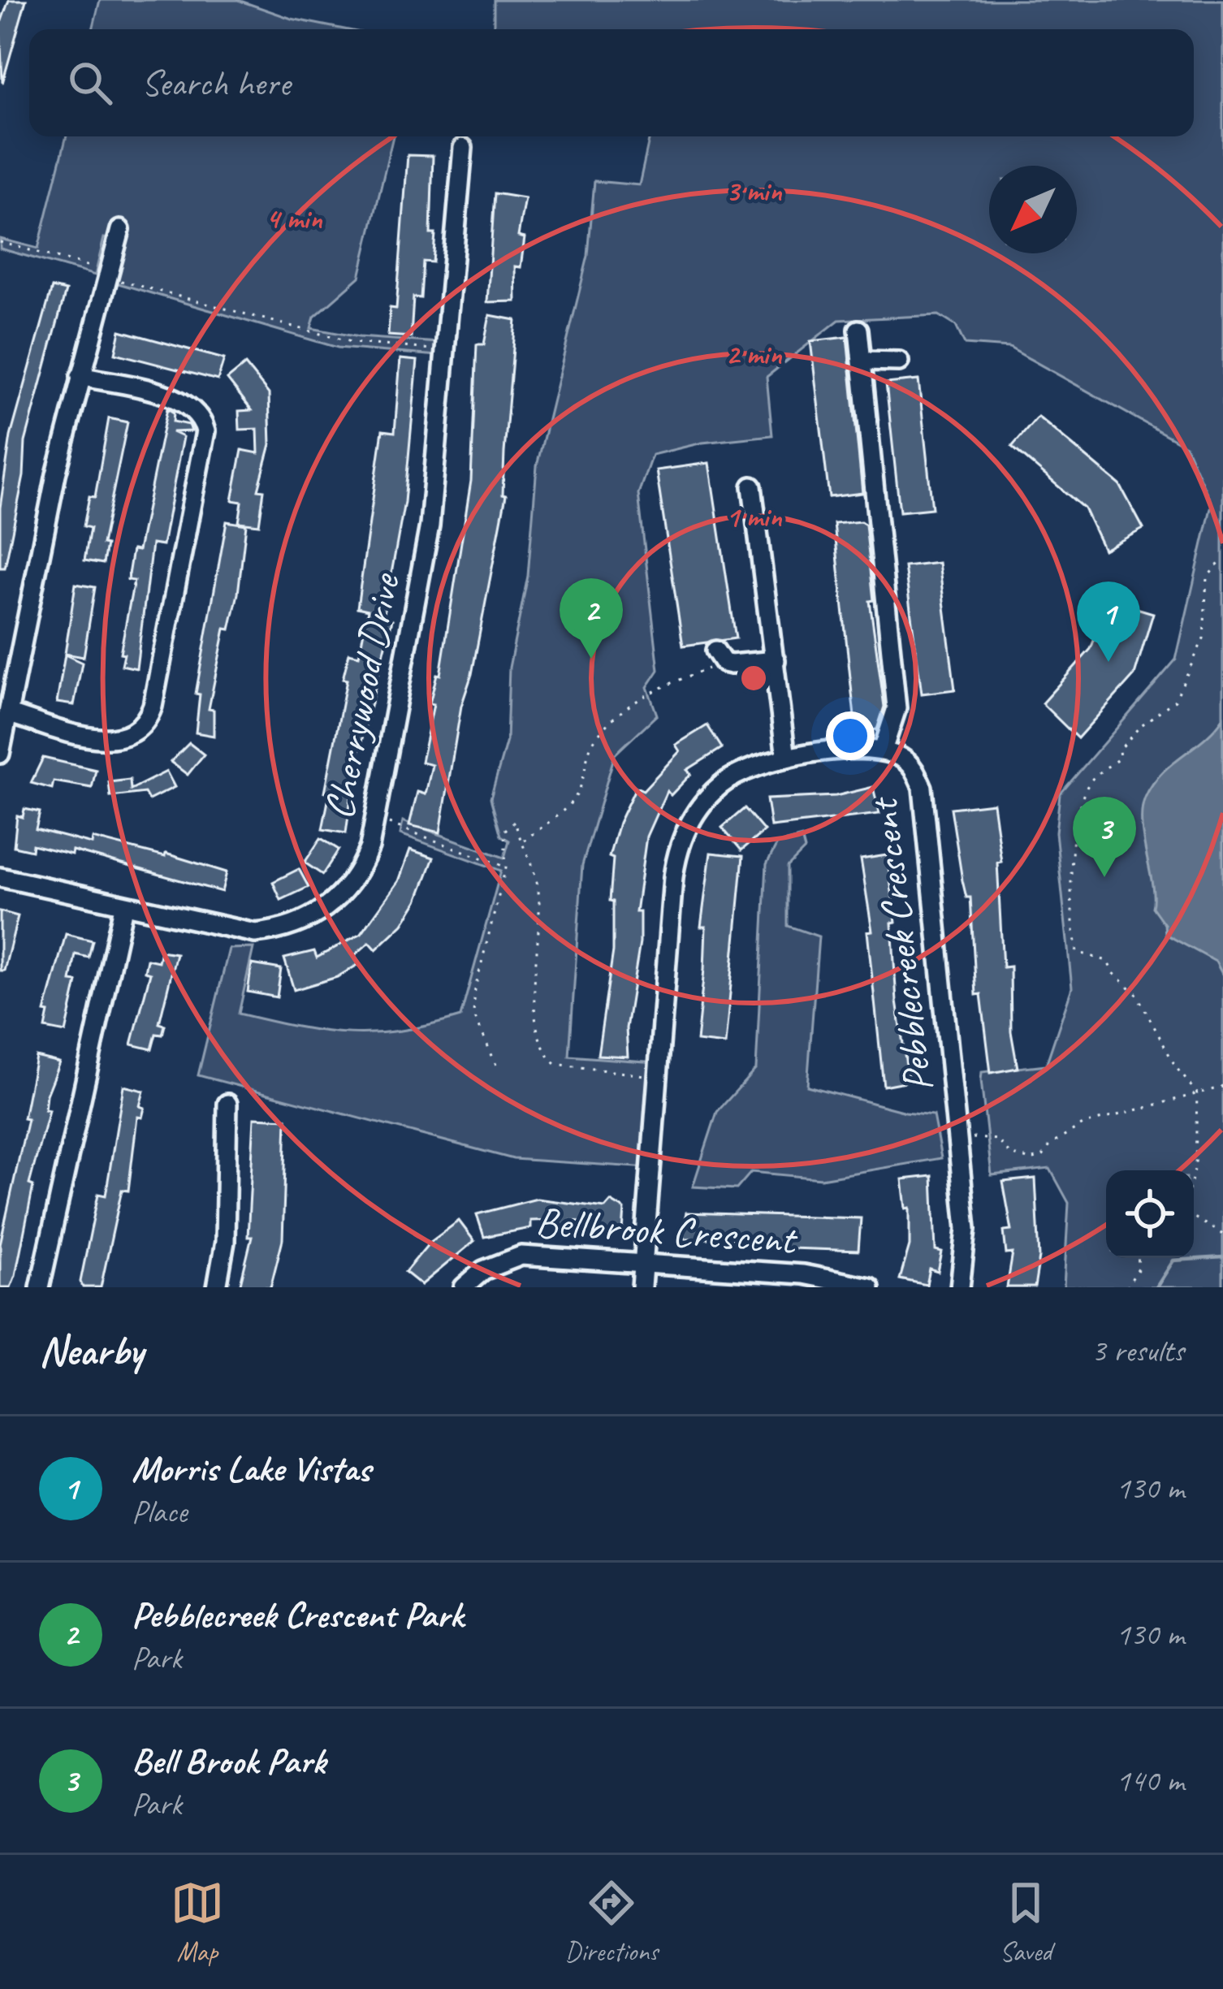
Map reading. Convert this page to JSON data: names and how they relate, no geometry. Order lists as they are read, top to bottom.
{
  "streets": {
    "street": ["Cherrywood Drive", "Pebblecreek Crescent", "Bellbrook Crescent"]
  },
  "crossings": [
    ["Pebblecreek Crescent", "Bellbrook Crescent"]
  ],
  "north": "bottom left",
  "page": {
    "search": "Search here",
    "pins": ["2", "1", "3"],
    "heading": ["Nearby", "3 results"],
    "list": [
      {
        "mark": "1",
        "name": "Morris Lake Vistas",
        "note": "Place",
        "value": "130 m"
      },
      {
        "mark": "2",
        "name": "Pebblecreek Crescent Park",
        "note": "Park",
        "value": "130 m"
      },
      {
        "mark": "3",
        "name": "Bell Brook Park",
        "note": "Park",
        "value": "140 m"
      }
    ],
    "nav": ["Map", "Directions", "Saved"]
  },
  "rings": [
    "3 min",
    "4 min",
    "2 min",
    "1 min"
  ]
}
